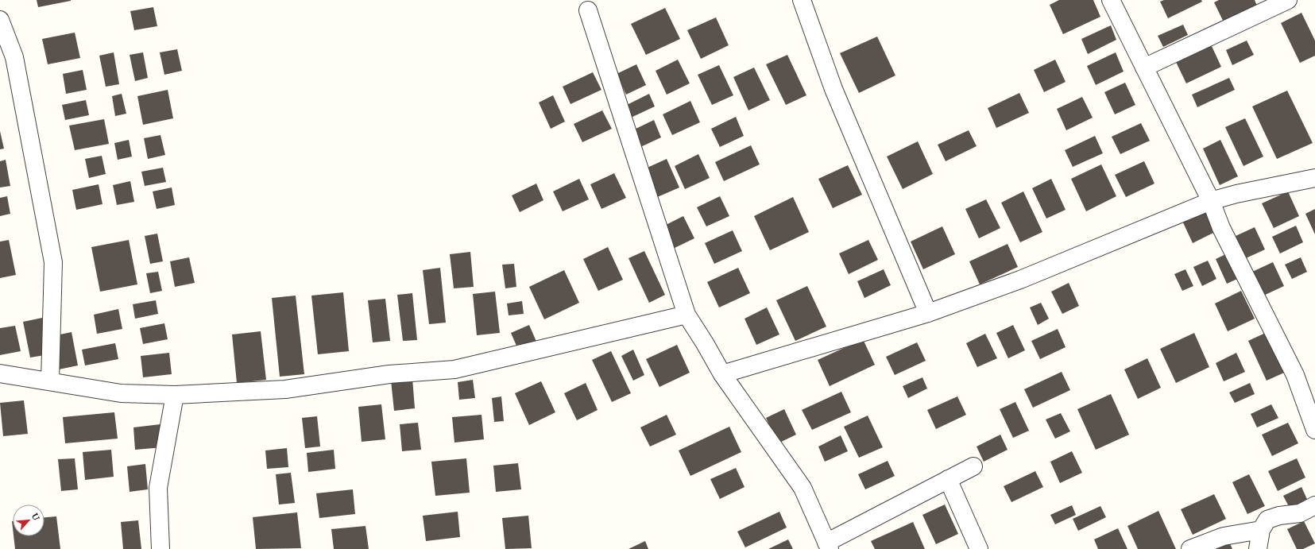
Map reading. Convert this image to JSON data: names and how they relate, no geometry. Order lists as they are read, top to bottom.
{
  "north": "top right"
}
